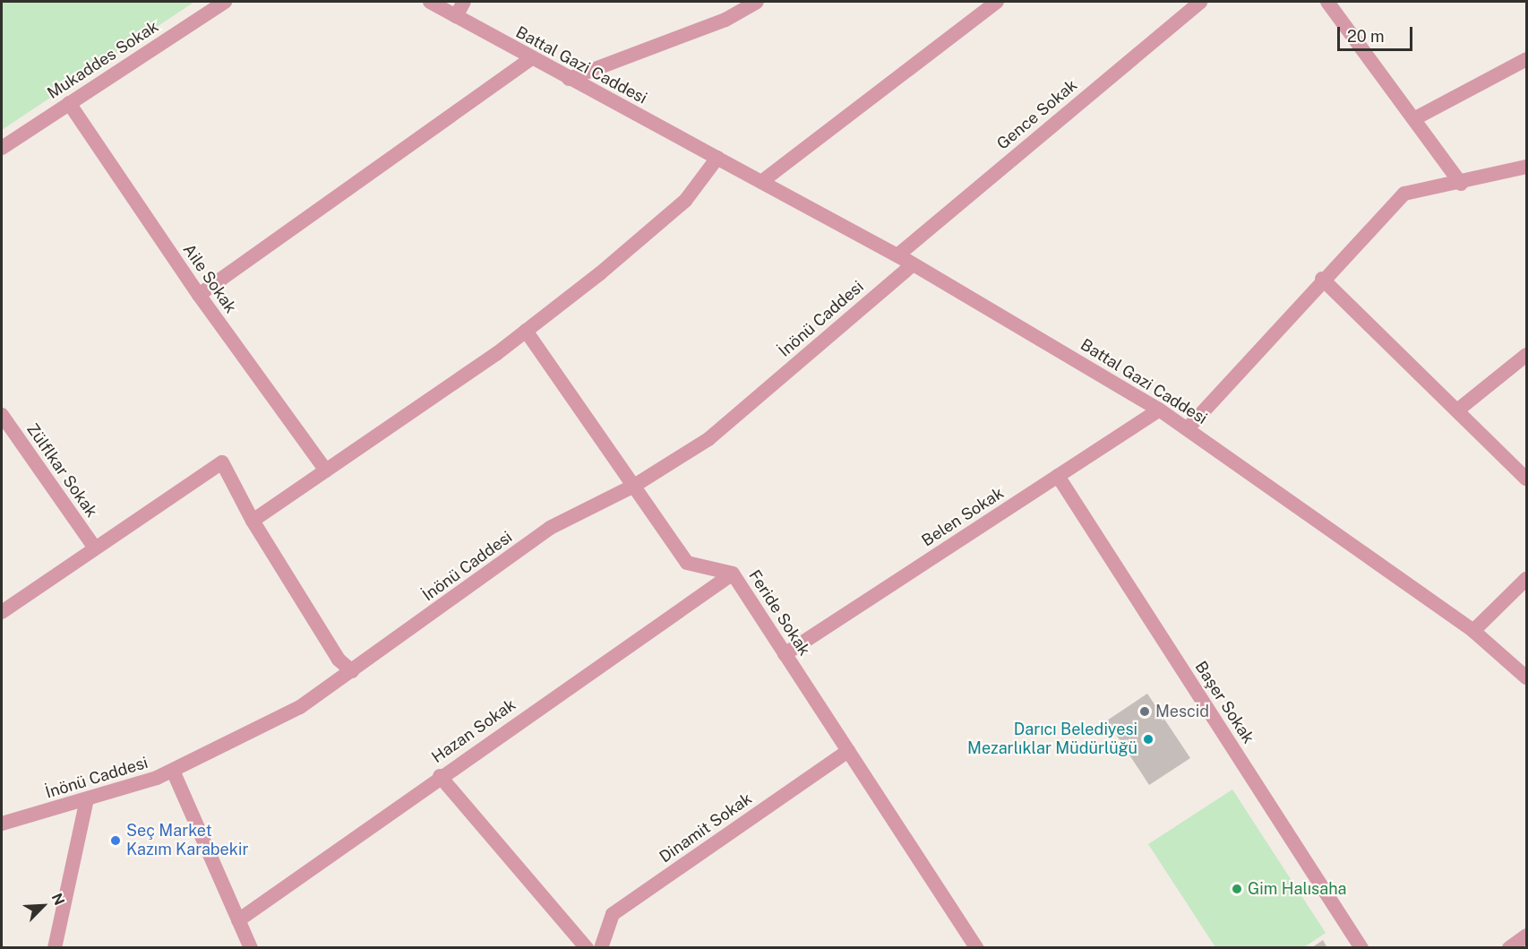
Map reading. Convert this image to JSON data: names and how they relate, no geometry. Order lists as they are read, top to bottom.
{
  "streets": {
    "street": [
      "Mukaddes Sokak",
      "Battal Gazi Caddesi",
      "Gence Sokak",
      "Aile Sokak",
      "İnönü Caddesi",
      "Zülflkar Sokak",
      "Belen Sokak",
      "Feride Sokak",
      "Başer Sokak",
      "Hazan Sokak",
      "Dinamit Sokak"
    ]
  },
  "crossings": [
    ["Mukaddes Sokak", "Aile Sokak"],
    ["Battal Gazi Caddesi", "Gence Sokak"],
    ["Battal Gazi Caddesi", "İnönü Caddesi"],
    ["Battal Gazi Caddesi", "Belen Sokak"],
    ["İnönü Caddesi", "Feride Sokak"],
    ["Belen Sokak", "Feride Sokak"],
    ["Belen Sokak", "Başer Sokak"],
    ["Feride Sokak", "Hazan Sokak"],
    ["Feride Sokak", "Dinamit Sokak"]
  ],
  "places": [
    "Mescid",
    "Darıcı Belediyesi Mezarlıklar Müdürlüğü",
    "Seç Market Kazım Karabekir",
    "Gim Halısaha"
  ],
  "scale_bar": "20 m",
  "north": "top right"
}
